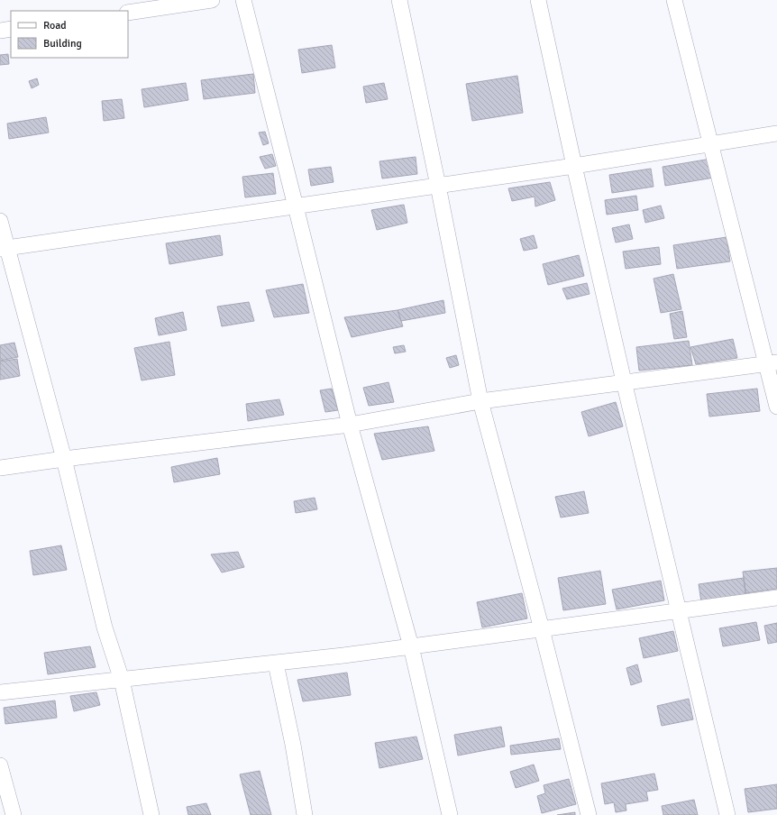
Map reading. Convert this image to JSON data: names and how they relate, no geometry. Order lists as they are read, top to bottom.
{
  "legend": ["Road", "Building"]
}
